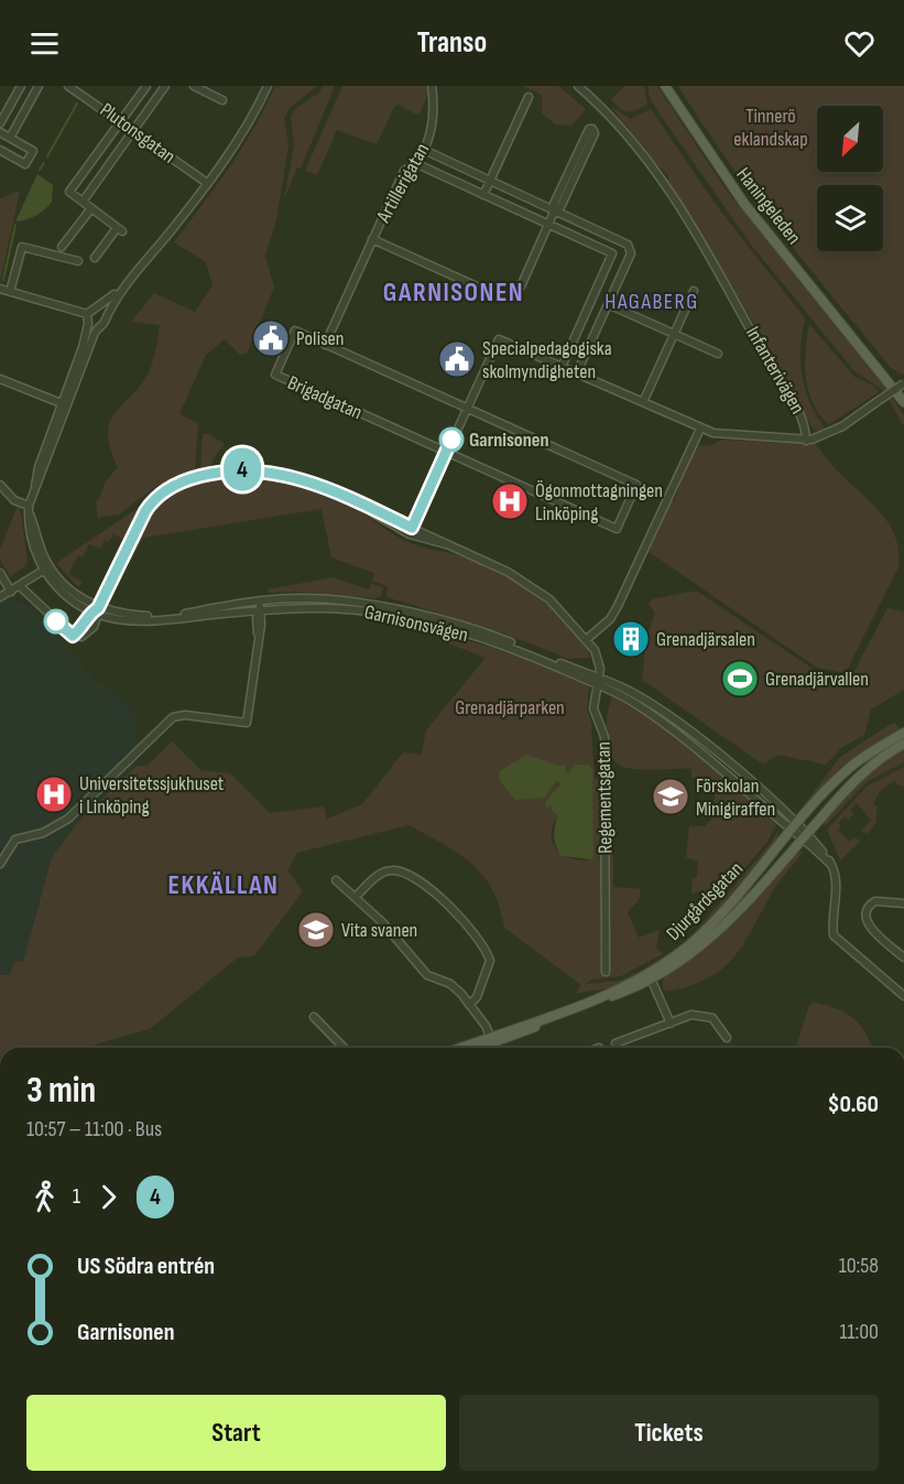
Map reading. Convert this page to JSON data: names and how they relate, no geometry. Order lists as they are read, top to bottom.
{
  "streets": {
    "main road": ["Haningeleden", "Djurgårdsgatan"],
    "street": [
      "Plutonsgatan",
      "Artillerigatan",
      "Infanterivägen",
      "Brigadgatan",
      "Garnisonsvägen",
      "Regementsgatan"
    ]
  },
  "crossings": [
    ["Artillerigatan", "Brigadgatan"],
    ["Garnisonsvägen", "Regementsgatan"],
    ["Garnisonsvägen", "Djurgårdsgatan"]
  ],
  "districts": ["GARNISONEN", "HAGABERG", "EKKÄLLAN"],
  "parks": ["Tinnerö eklandskap", "Grenadjärparken"],
  "places": {
    "public building": ["Polisen", "Specialpedagogiska skolmyndigheten"],
    "other": ["Garnisonen"],
    "hospital": ["Ögonmottagningen Linköping", "Universitetssjukhuset i Linköping"],
    "building": ["Grenadjärsalen"],
    "sports": ["Grenadjärvallen"],
    "school or university": ["Förskolan Minigiraffen", "Vita svanen"]
  },
  "lines": ["bus line 4"],
  "north": "bottom left",
  "page": {
    "header": "Transo",
    "on_map": "4",
    "heading": ["3 min", "10:57 – 11:00 · Bus", "$0.60"],
    "legs": ["1", "4"],
    "list": [
      {
        "name": "US Södra entrén",
        "value": "10:58"
      },
      {
        "name": "Garnisonen",
        "value": "11:00"
      }
    ],
    "buttons": ["Start", "Tickets"]
  }
}
